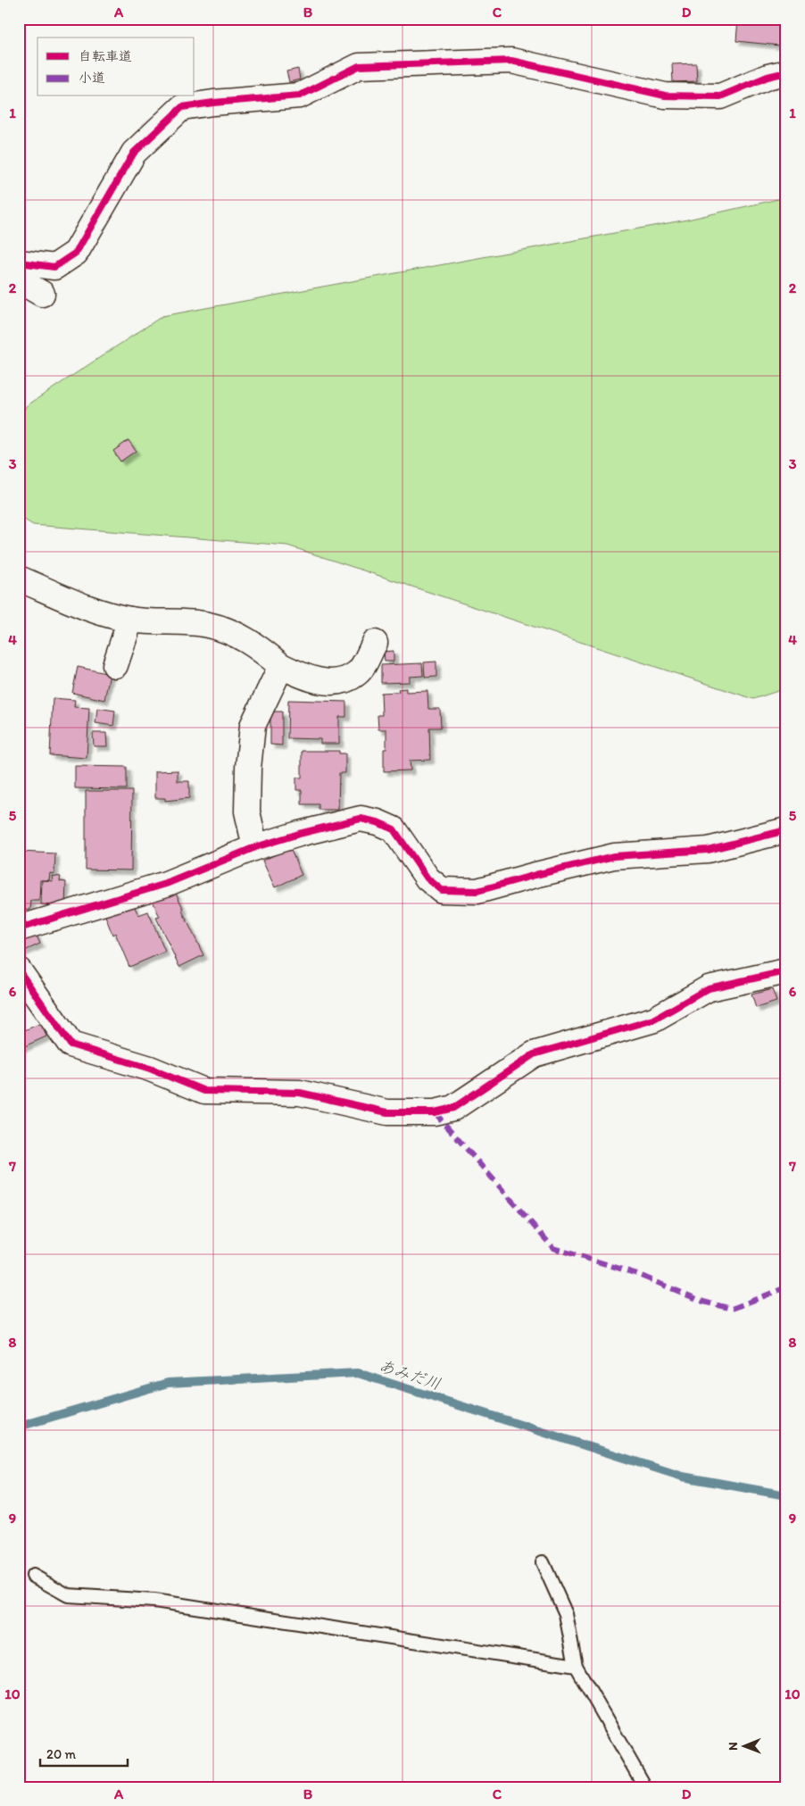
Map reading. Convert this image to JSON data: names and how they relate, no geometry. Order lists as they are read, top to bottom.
{
  "water": ["あみだ川"],
  "legend": ["自転車道", "小道"],
  "scale_bar": "20 m",
  "north": "left",
  "grid": {
    "columns": [
      "A",
      "B",
      "C",
      "D"
    ],
    "rows": [
      "1",
      "2",
      "3",
      "4",
      "5",
      "6",
      "7",
      "8",
      "9",
      "10"
    ]
  }
}
